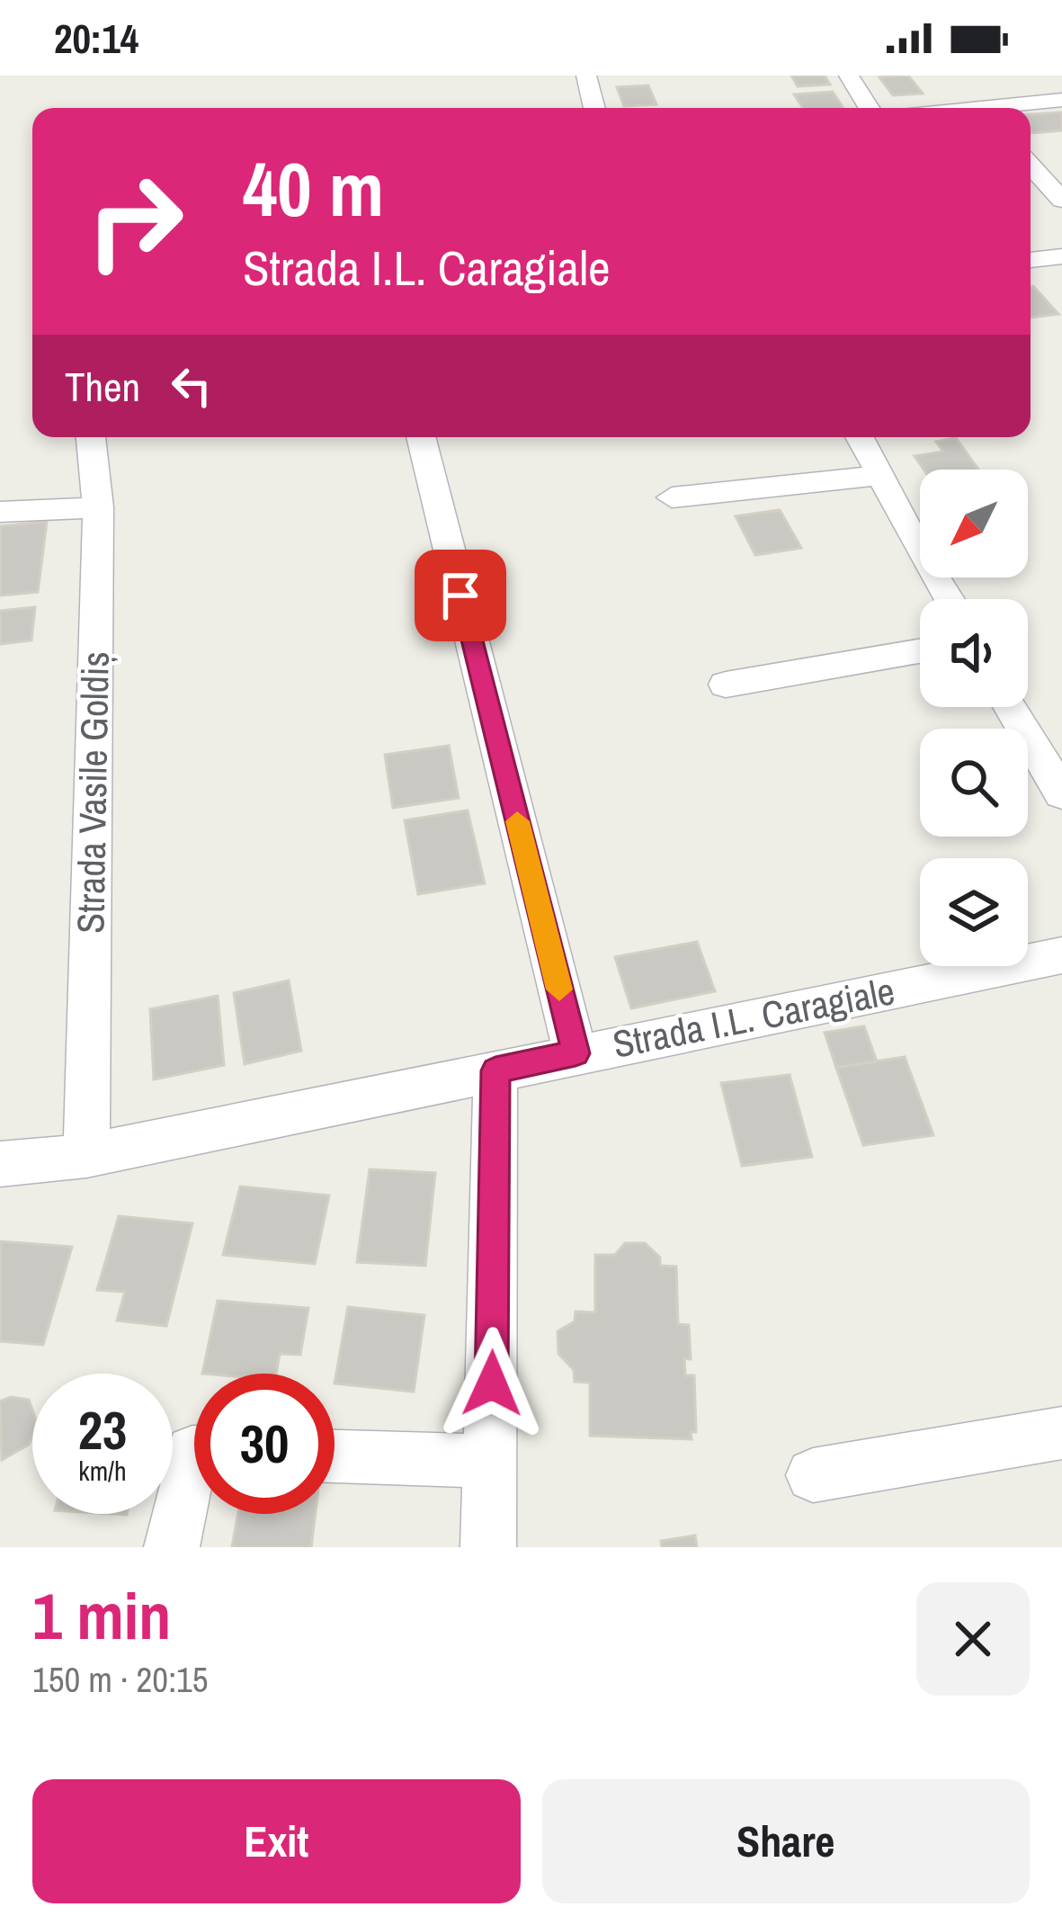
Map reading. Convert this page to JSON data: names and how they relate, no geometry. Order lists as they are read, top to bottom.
{
  "streets": {
    "street": ["Strada Vasile Goldiș", "Strada I.L. Caragiale"]
  },
  "crossings": [
    ["Strada Vasile Goldiș", "Strada I.L. Caragiale"]
  ],
  "north": "bottom left",
  "page": {
    "status": "20:14",
    "turn": ["40 m", "Strada I.L. Caragiale"],
    "then": "Then",
    "speed": "23 km/h",
    "limit": "30",
    "heading": ["1 min", "150 m · 20:15"],
    "buttons": ["Exit", "Share"]
  }
}
